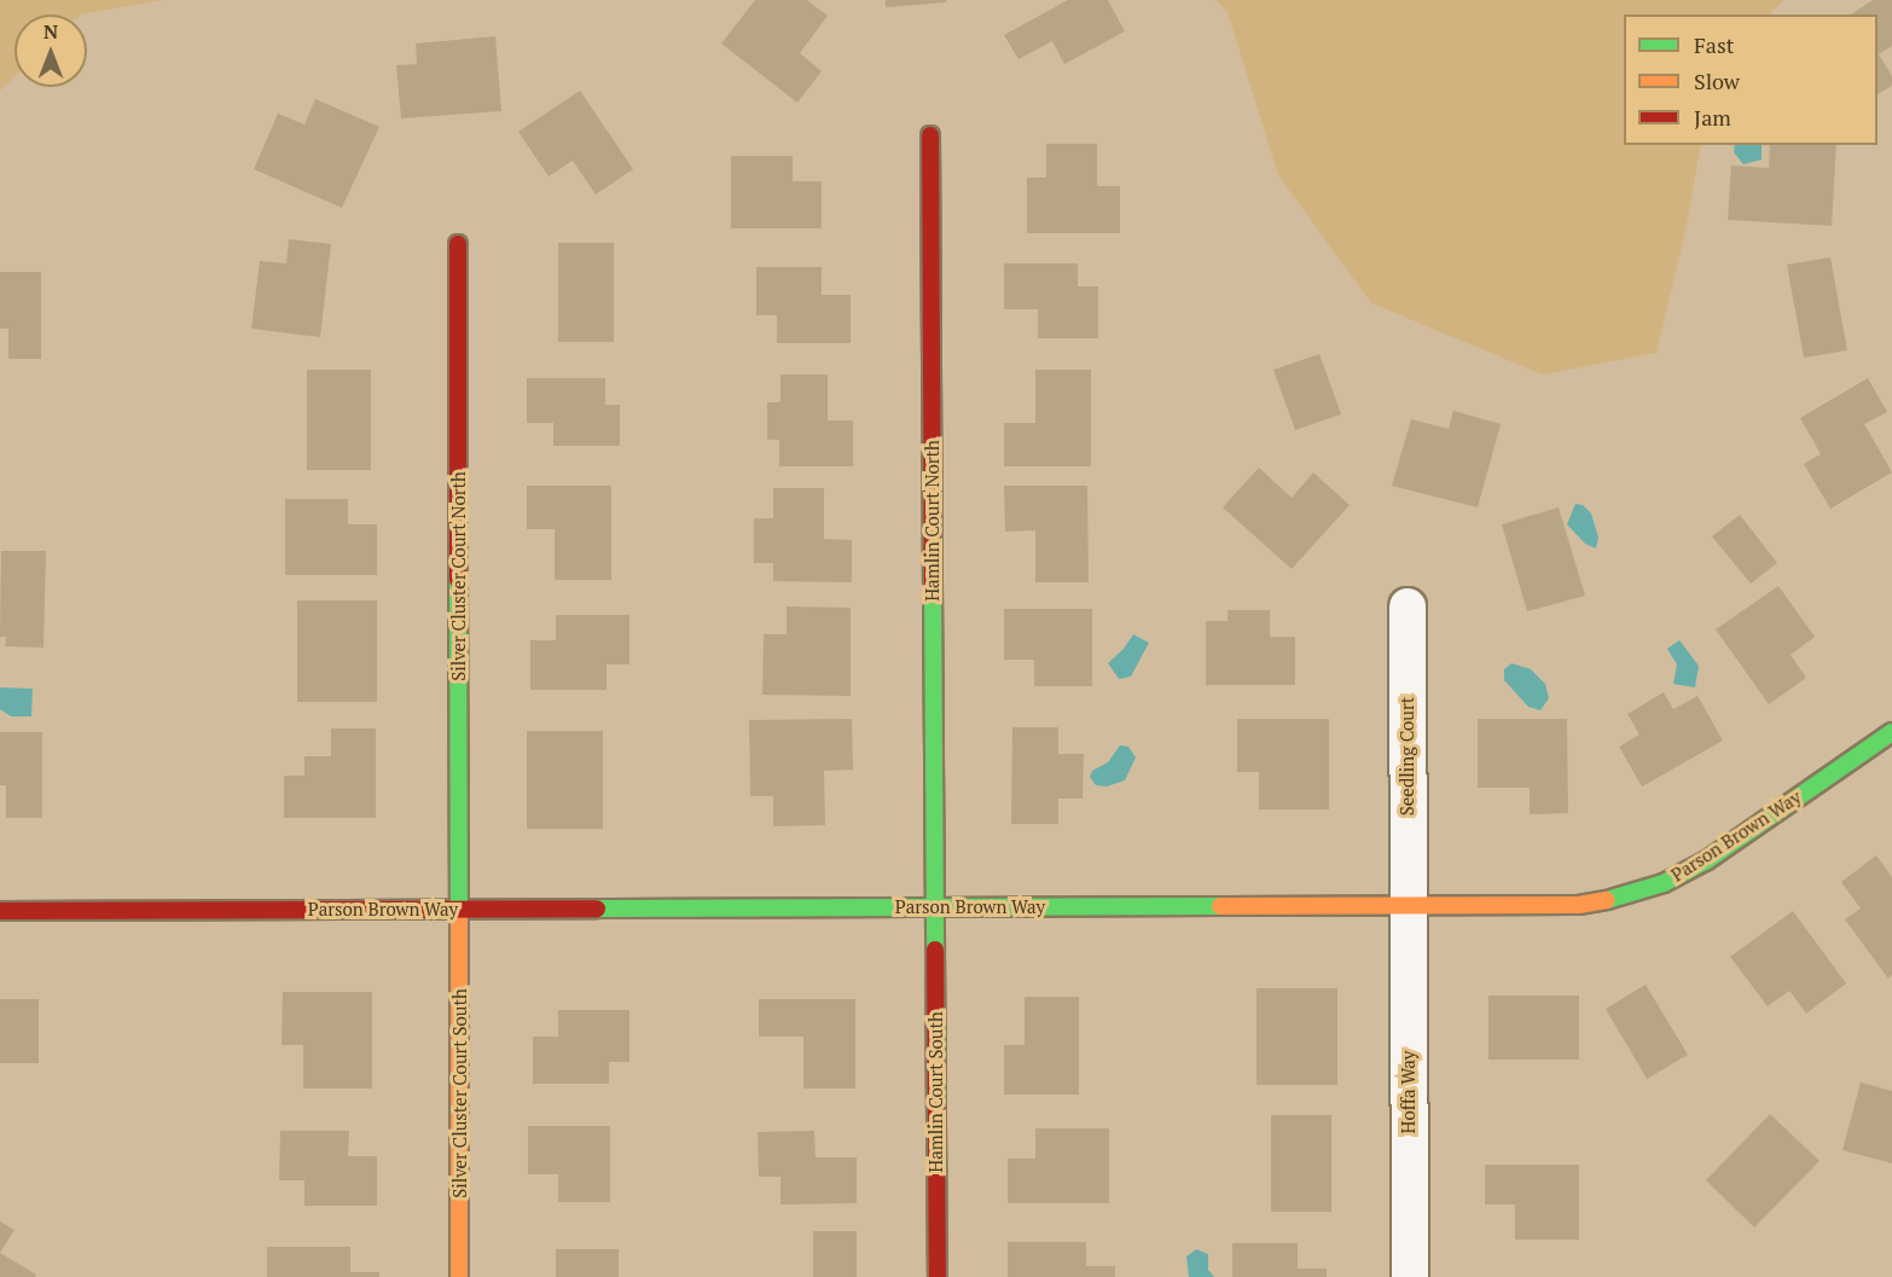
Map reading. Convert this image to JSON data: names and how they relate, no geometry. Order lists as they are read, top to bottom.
{
  "streets": {
    "street": [
      "Hamlin Court North",
      "Silver Cluster Court North",
      "Seedling Court",
      "Parson Brown Way",
      "Hamlin Court South",
      "Hoffa Way",
      "Silver Cluster Court South"
    ]
  },
  "crossings": [
    ["Hamlin Court North", "Parson Brown Way"],
    ["Hamlin Court North", "Hamlin Court South"],
    ["Silver Cluster Court North", "Parson Brown Way"],
    ["Silver Cluster Court North", "Silver Cluster Court South"],
    ["Seedling Court", "Parson Brown Way"],
    ["Seedling Court", "Hoffa Way"],
    ["Parson Brown Way", "Hamlin Court South"],
    ["Parson Brown Way", "Hoffa Way"],
    ["Parson Brown Way", "Silver Cluster Court South"]
  ],
  "legend": ["Fast", "Slow", "Jam"],
  "north": "top"
}
